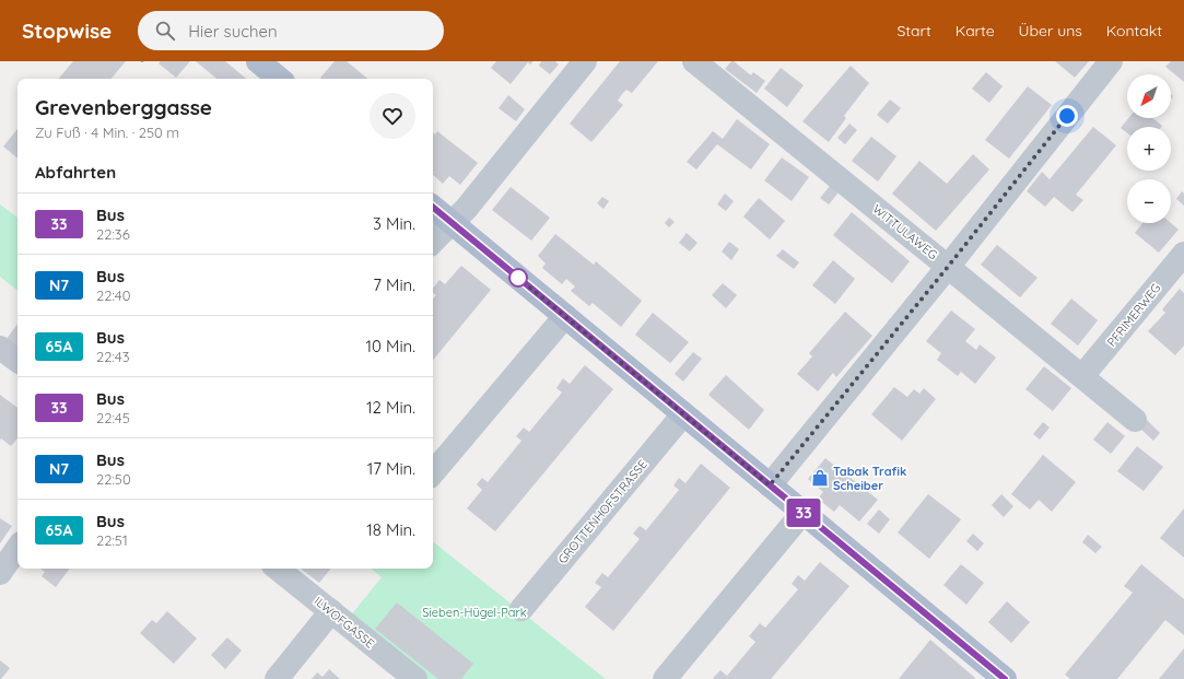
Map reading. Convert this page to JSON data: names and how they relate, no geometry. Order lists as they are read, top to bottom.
{
  "streets": {
    "street": [
      "WITTULAWEG",
      "PFRIMERWEG",
      "GROTTENHOFSTRASSE",
      "ILWOFGASSE"
    ]
  },
  "crossings": [
    ["WITTULAWEG", "PFRIMERWEG"]
  ],
  "parks": ["Sieben-Hügel-Park"],
  "places": {
    "shop": ["Tabak Trafik Scheiber"]
  },
  "lines": ["bus line 33"],
  "north": "bottom left",
  "page": {
    "header": "Stopwise",
    "search": "Hier suchen",
    "nav": [
      "Start",
      "Karte",
      "Über uns",
      "Kontakt"
    ],
    "on_map": "33",
    "map_buttons": ["+", "−"],
    "heading": [
      ["Grevenberggasse", "Zu Fuß · 4 Min. · 250 m"],
      "Abfahrten"
    ],
    "list": [
      {
        "mark": "33",
        "name": "Bus",
        "note": "22:36",
        "value": "3 Min."
      },
      {
        "mark": "N7",
        "name": "Bus",
        "note": "22:40",
        "value": "7 Min."
      },
      {
        "mark": "65A",
        "name": "Bus",
        "note": "22:43",
        "value": "10 Min."
      },
      {
        "mark": "33",
        "name": "Bus",
        "note": "22:45",
        "value": "12 Min."
      },
      {
        "mark": "N7",
        "name": "Bus",
        "note": "22:50",
        "value": "17 Min."
      },
      {
        "mark": "65A",
        "name": "Bus",
        "note": "22:51",
        "value": "18 Min."
      }
    ]
  }
}
